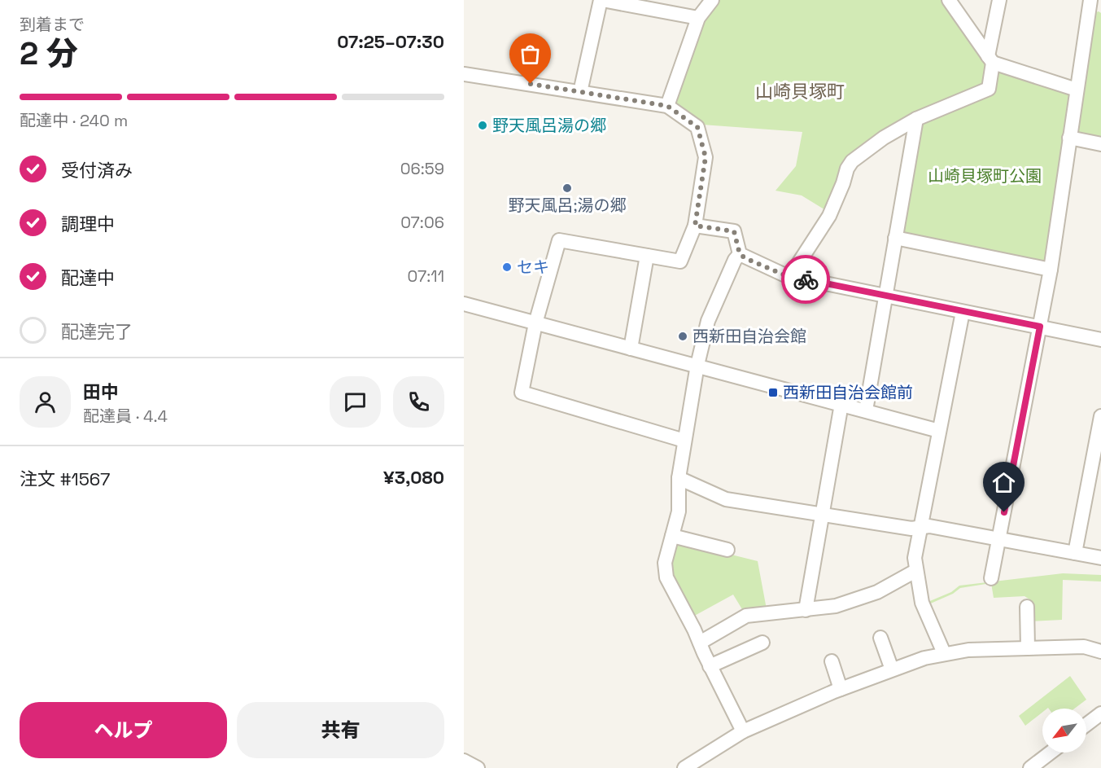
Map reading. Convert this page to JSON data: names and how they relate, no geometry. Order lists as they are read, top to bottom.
{
  "districts": ["山崎貝塚町"],
  "parks": ["山崎貝塚町公園"],
  "places": {
    "other": [
      "野天風呂湯の郷",
      "野天風呂;湯の郷",
      "セキ",
      "西新田自治会館"
    ],
    "transit": ["西新田自治会館前"]
  },
  "north": "bottom left",
  "page": {
    "heading": ["2 分", "到着まで", "07:25–07:30"],
    "panel": [
      "田中",
      "配達員 · 4.4",
      "注文 #1567",
      "¥3,080"
    ],
    "bar": "配達中 · 240 m",
    "list": [
      ["受付済み", "06:59"],
      ["調理中", "07:06"],
      ["配達中", "07:11"],
      "配達完了"
    ],
    "buttons": ["ヘルプ", "共有"]
  }
}
